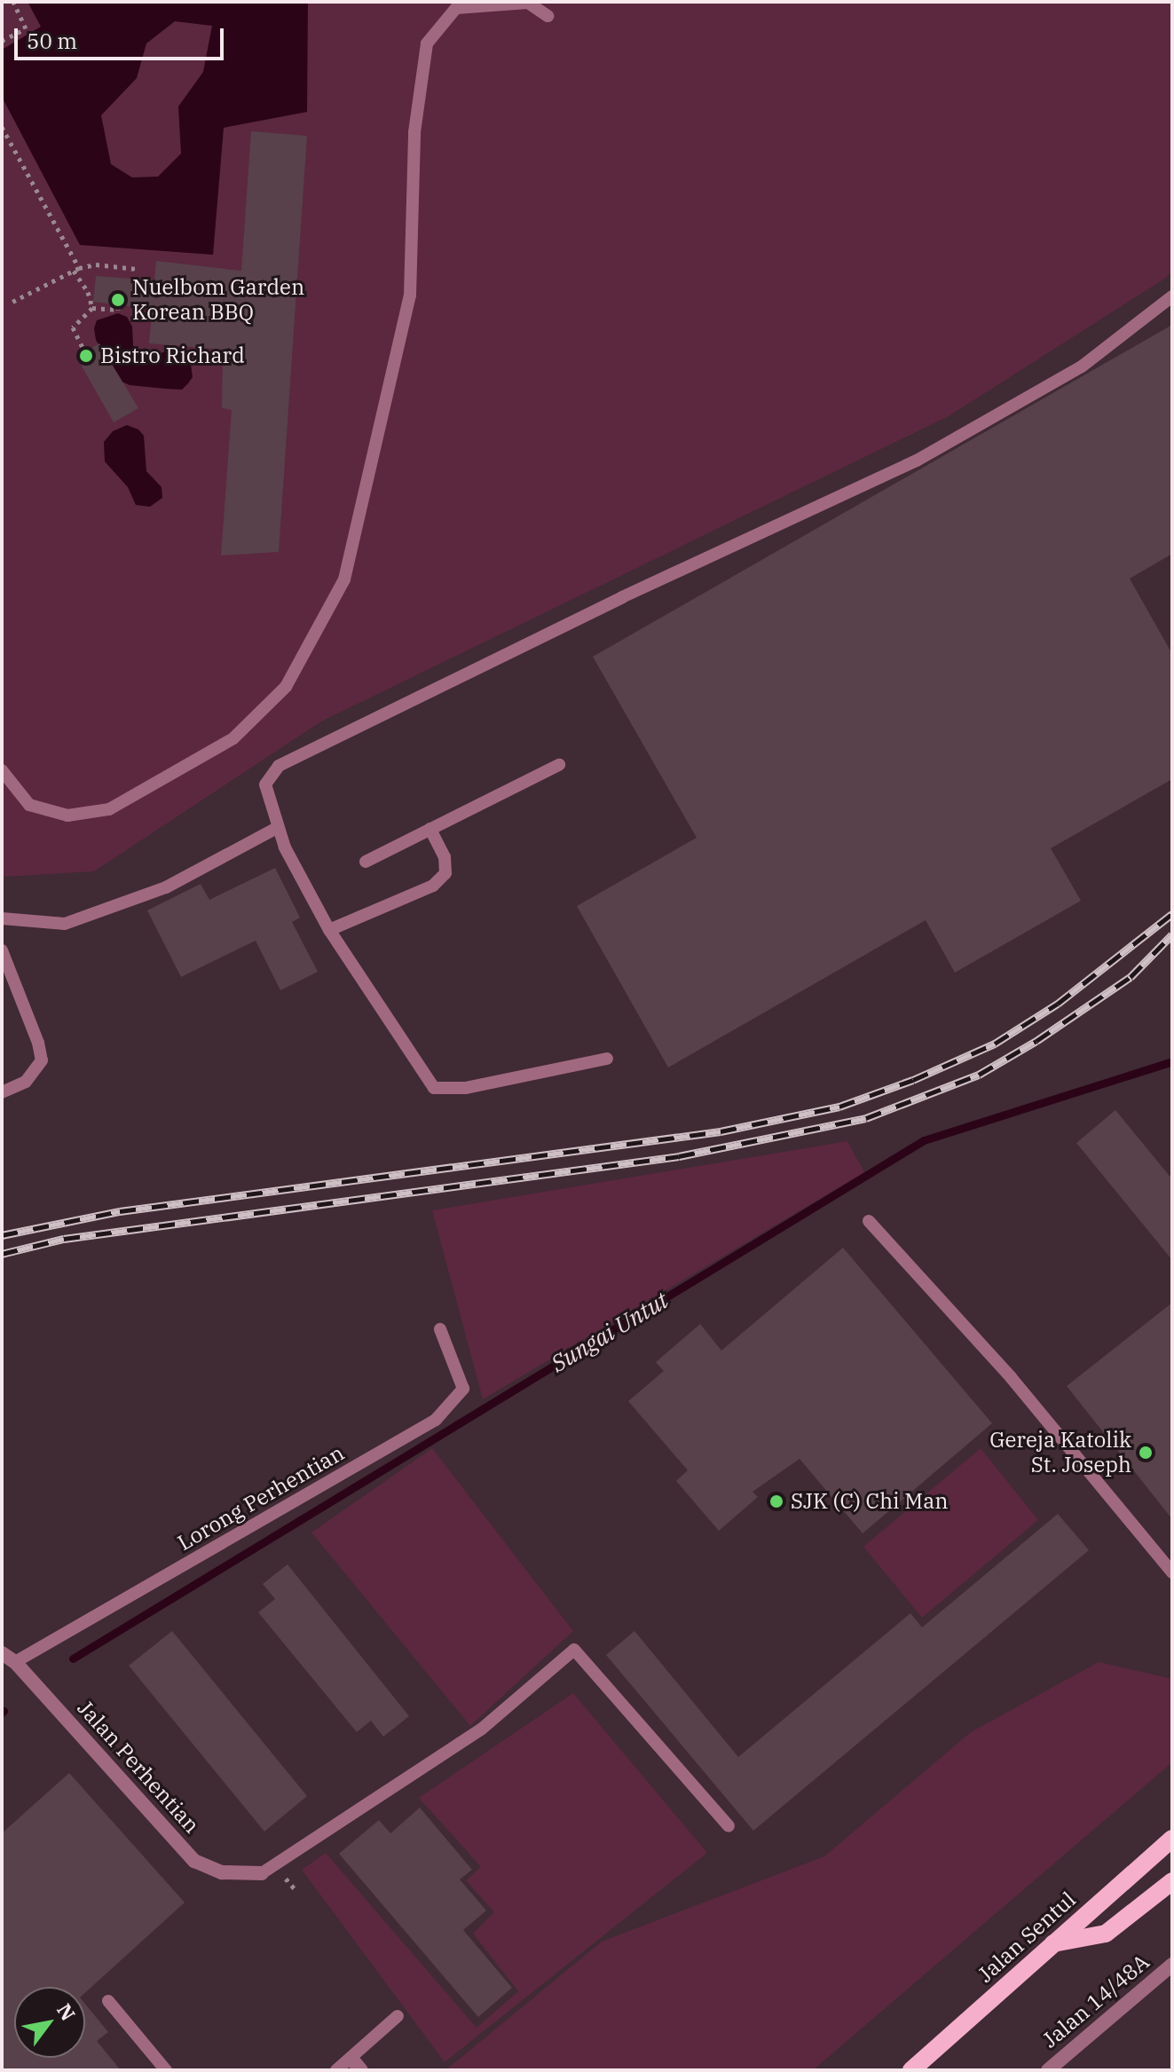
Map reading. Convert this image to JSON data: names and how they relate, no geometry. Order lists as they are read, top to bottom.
{
  "streets": {
    "main road": ["Jalan Sentul"],
    "street": ["Jalan Perhentian", "Jalan 14/48A"],
    "lane": ["Lorong Perhentian"]
  },
  "crossings": [
    ["Lorong Perhentian", "Jalan Perhentian"]
  ],
  "water": ["Sungai Untut"],
  "places": [
    "Nuelbom Garden Korean BBQ",
    "Bistro Richard",
    "Gereja Katolik St. Joseph",
    "SJK (C) Chi Man"
  ],
  "scale_bar": "50 m",
  "north": "top right"
}
